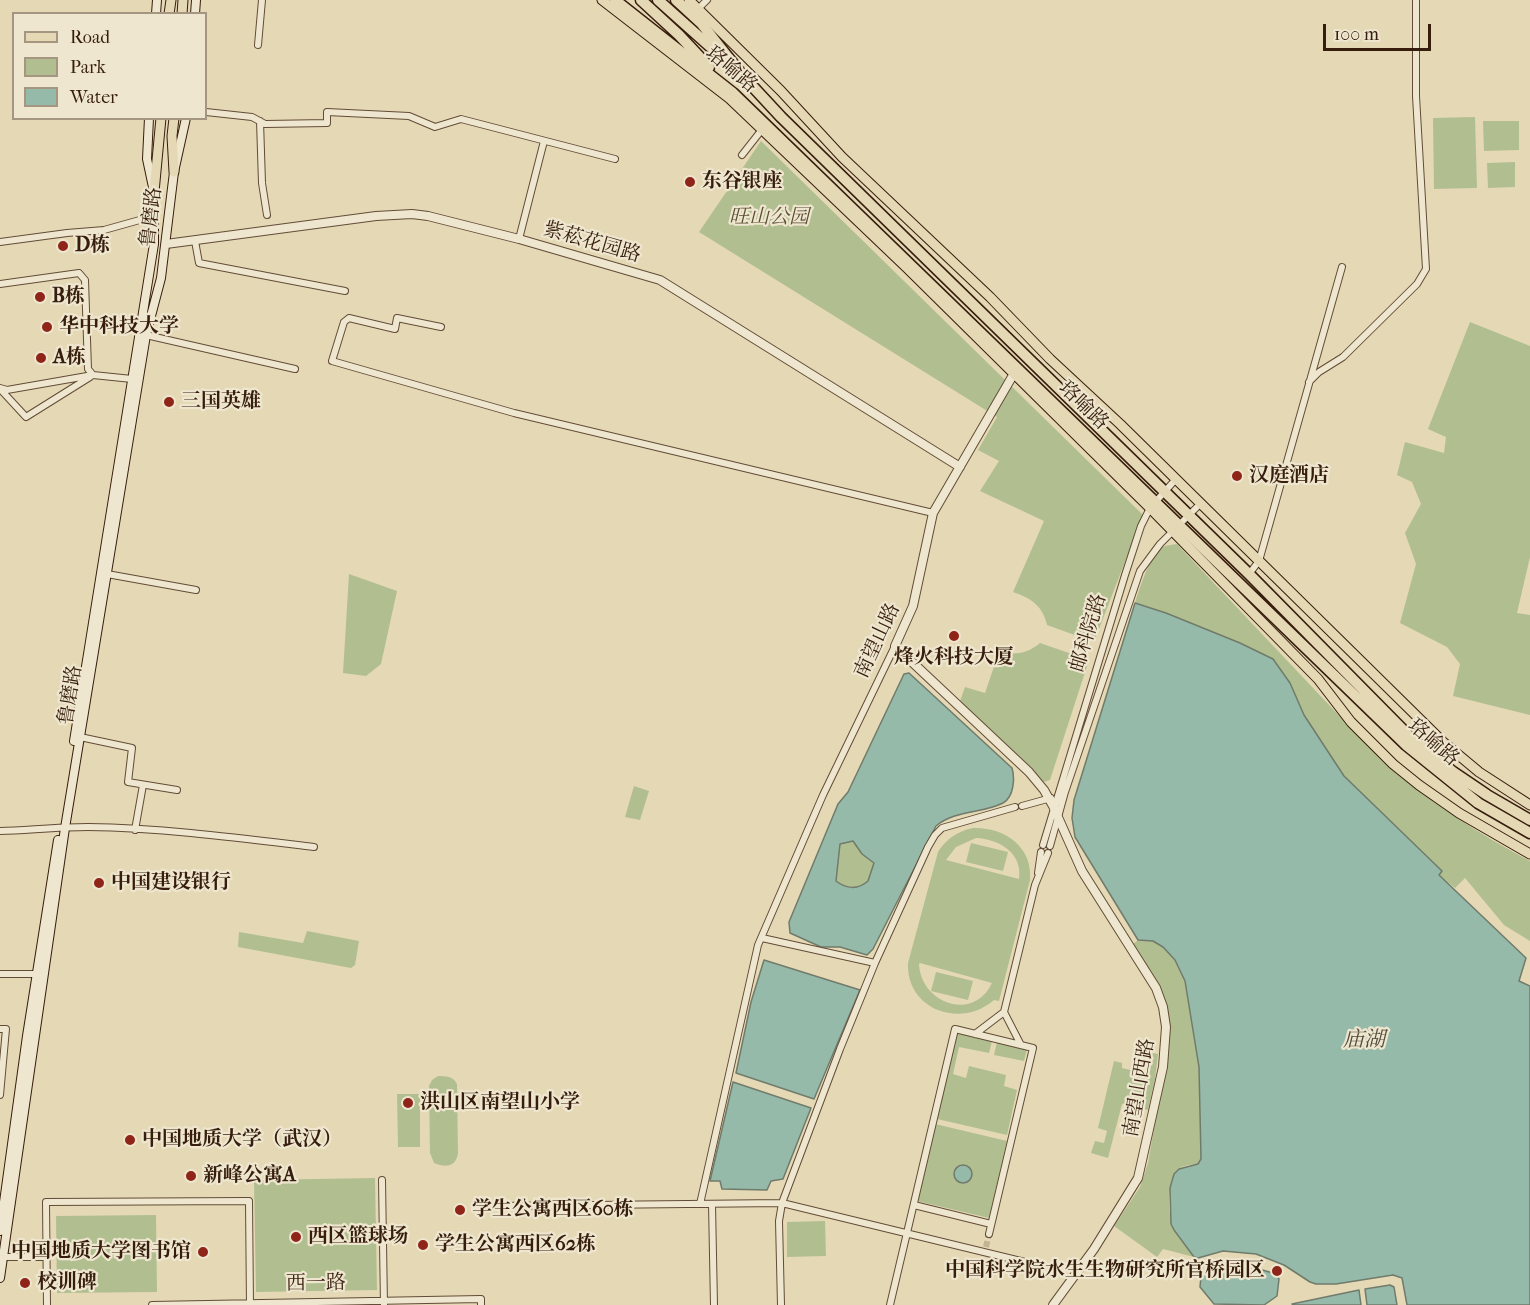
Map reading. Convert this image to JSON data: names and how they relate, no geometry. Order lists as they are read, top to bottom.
{
  "streets": {
    "highway": ["珞喻路"],
    "main road": ["鲁磨路"],
    "street": [
      "紫菘花园路",
      "邮科院路",
      "南望山路",
      "南望山西路",
      "西一路"
    ]
  },
  "crossings": [
    ["珞喻路", "邮科院路"],
    ["珞喻路", "南望山路"],
    ["鲁磨路", "紫菘花园路"],
    ["紫菘花园路", "南望山路"],
    ["邮科院路", "南望山西路"],
    ["南望山路", "南望山西路"]
  ],
  "water": ["庙湖"],
  "parks": ["旺山公园"],
  "places": [
    "东谷银座",
    "D栋",
    "B栋",
    "华中科技大学",
    "A栋",
    "三国英雄",
    "汉庭酒店",
    "烽火科技大厦",
    "中国建设银行",
    "洪山区南望山小学",
    "中国地质大学（武汉）",
    "新峰公寓A",
    "学生公寓西区60栋",
    "西区篮球场",
    "学生公寓西区62栋",
    "中国地质大学图书馆",
    "中国科学院水生生物研究所官桥园区",
    "校训碑"
  ],
  "legend": ["Road", "Park", "Water"],
  "scale_bar": "100 m"
}
